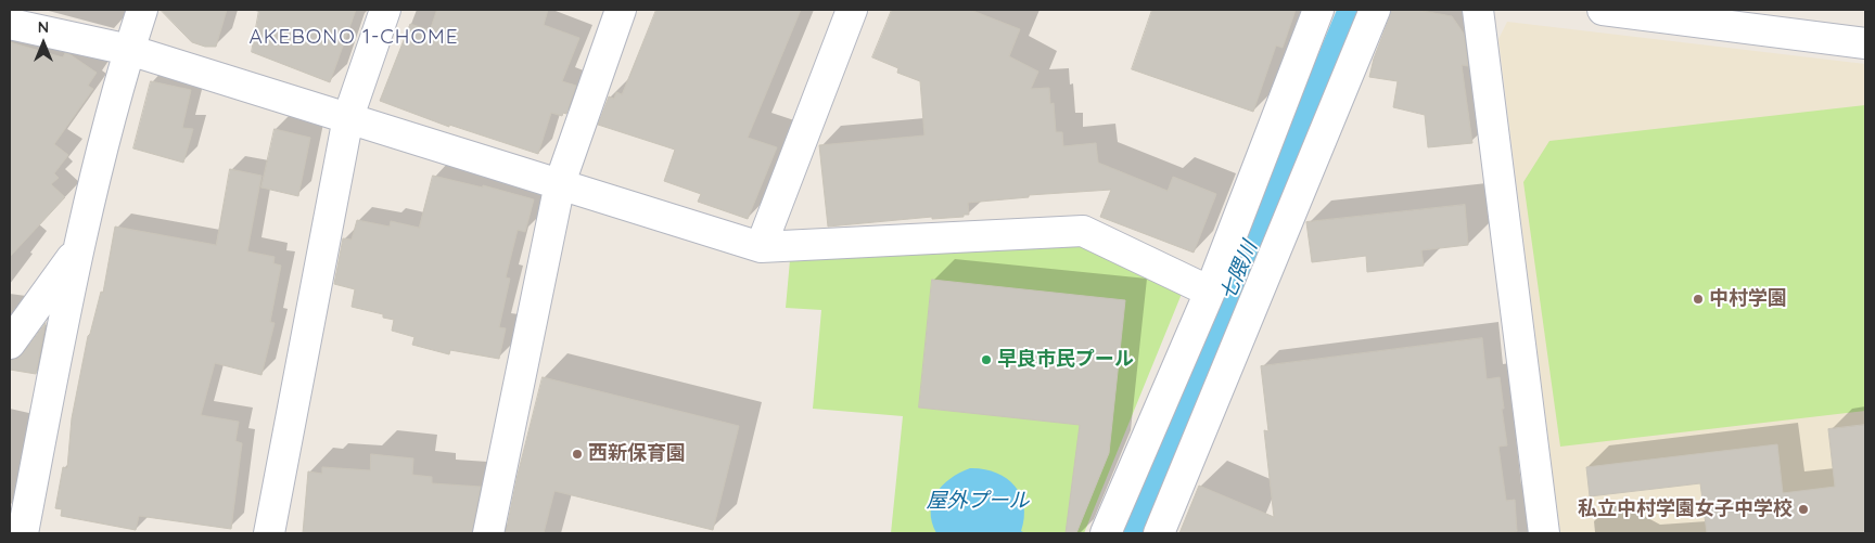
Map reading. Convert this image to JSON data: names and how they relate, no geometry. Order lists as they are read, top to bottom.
{
  "districts": ["AKEBONO 1-CHOME"],
  "water": ["七隈川", "屋外プール"],
  "places": [
    "中村学園",
    "早良市民プール",
    "西新保育園",
    "私立中村学園女子中学校"
  ],
  "north": "top"
}
